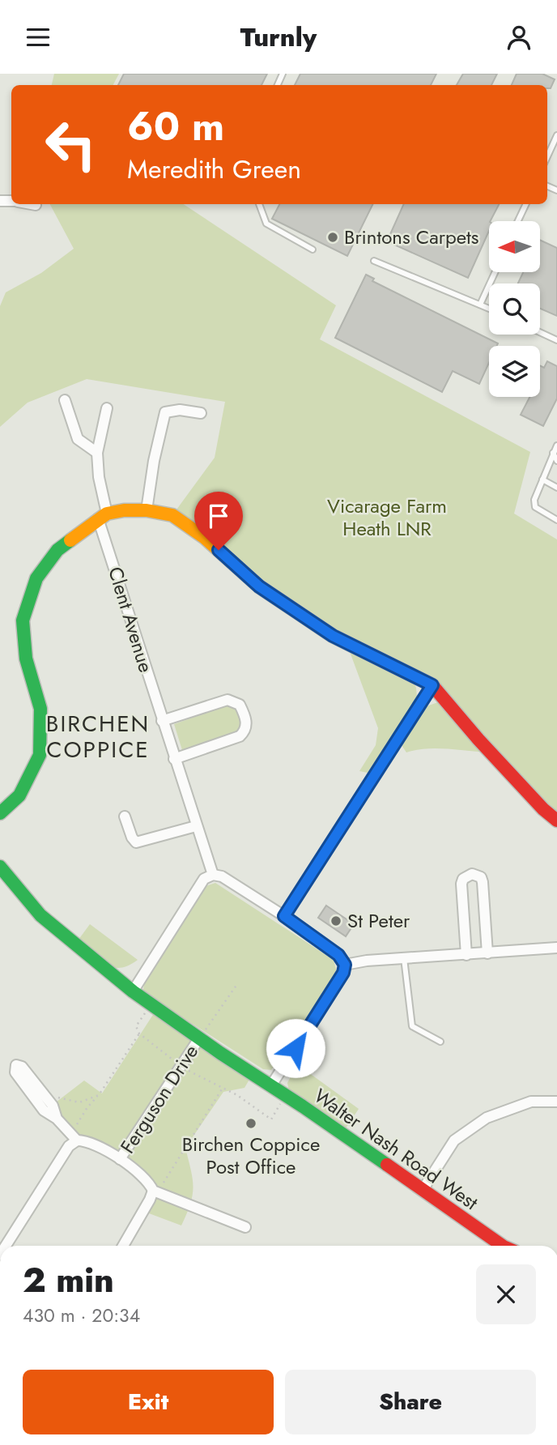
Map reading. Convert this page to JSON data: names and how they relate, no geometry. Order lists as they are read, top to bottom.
{
  "streets": {
    "street": ["Clent Avenue", "Ferguson Drive", "Walter Nash Road West"]
  },
  "crossings": [
    ["Ferguson Drive", "Walter Nash Road West"]
  ],
  "districts": ["BIRCHEN COPPICE"],
  "parks": ["Vicarage Farm Heath LNR"],
  "places": ["Brintons Carpets", "St Peter", "Birchen Coppice Post Office"],
  "north": "left",
  "page": {
    "header": "Turnly",
    "turn": ["60 m", "Meredith Green"],
    "heading": ["2 min", "430 m · 20:34"],
    "buttons": ["Exit", "Share"]
  }
}
